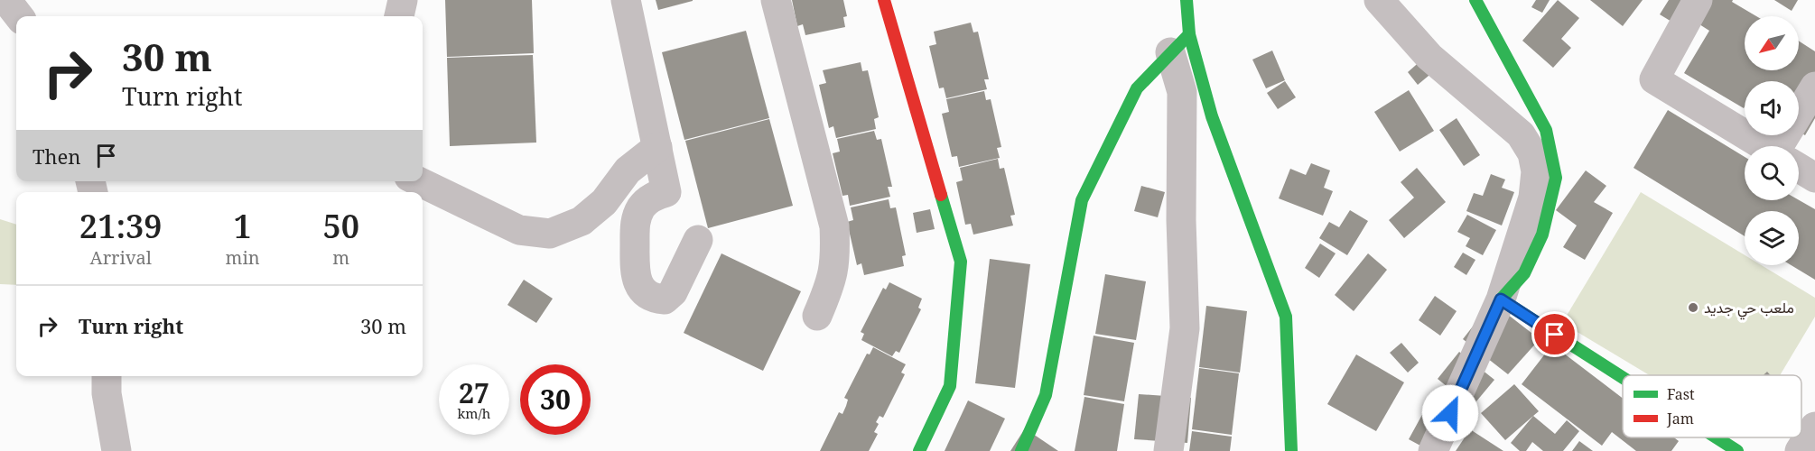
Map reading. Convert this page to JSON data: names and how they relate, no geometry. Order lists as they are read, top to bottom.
{
  "places": ["ملعب حي جديد"],
  "legend": ["Fast", "Jam"],
  "north": "bottom left",
  "page": {
    "turn": ["30 m", "Turn right"],
    "then": "Then",
    "eta": [
      "21:39",
      "Arrival",
      "1",
      "min",
      "50",
      "m"
    ],
    "list": [
      {
        "name": "Turn right",
        "value": "30 m"
      }
    ],
    "speed": "27 km/h",
    "limit": "30"
  }
}
